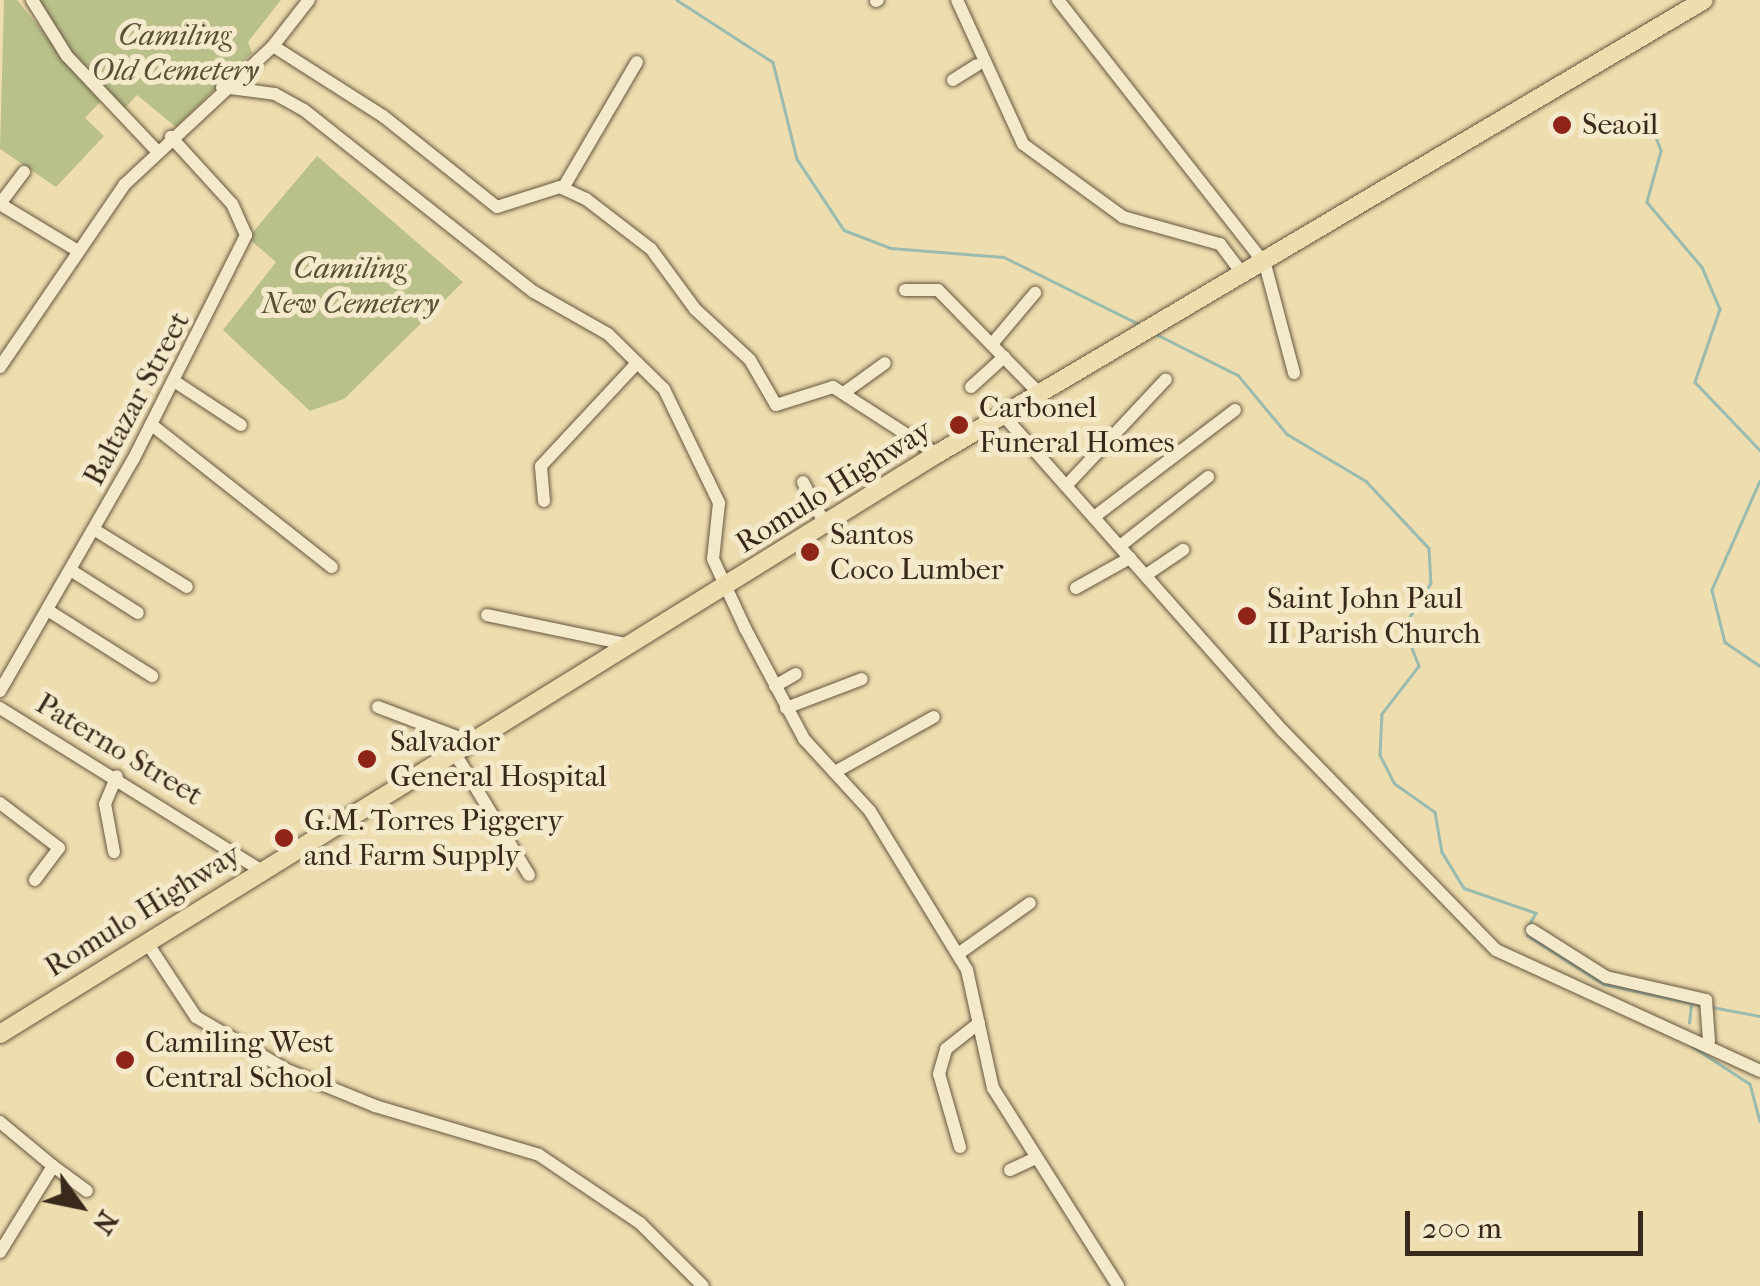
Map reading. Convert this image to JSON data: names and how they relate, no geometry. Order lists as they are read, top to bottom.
{
  "streets": {
    "highway": ["Romulo Highway"],
    "street": ["Baltazar Street", "Paterno Street"]
  },
  "crossings": [
    ["Romulo Highway", "Paterno Street"]
  ],
  "parks": ["Camiling Old Cemetery", "Camiling New Cemetery"],
  "places": [
    "Seaoil",
    "Carbonel Funeral Homes",
    "Santos Coco Lumber",
    "Saint John Paul II Parish Church",
    "Salvador General Hospital",
    "G.M. Torres Piggery and Farm Supply",
    "Camiling West Central School"
  ],
  "scale_bar": "200 m",
  "north": "bottom right"
}
